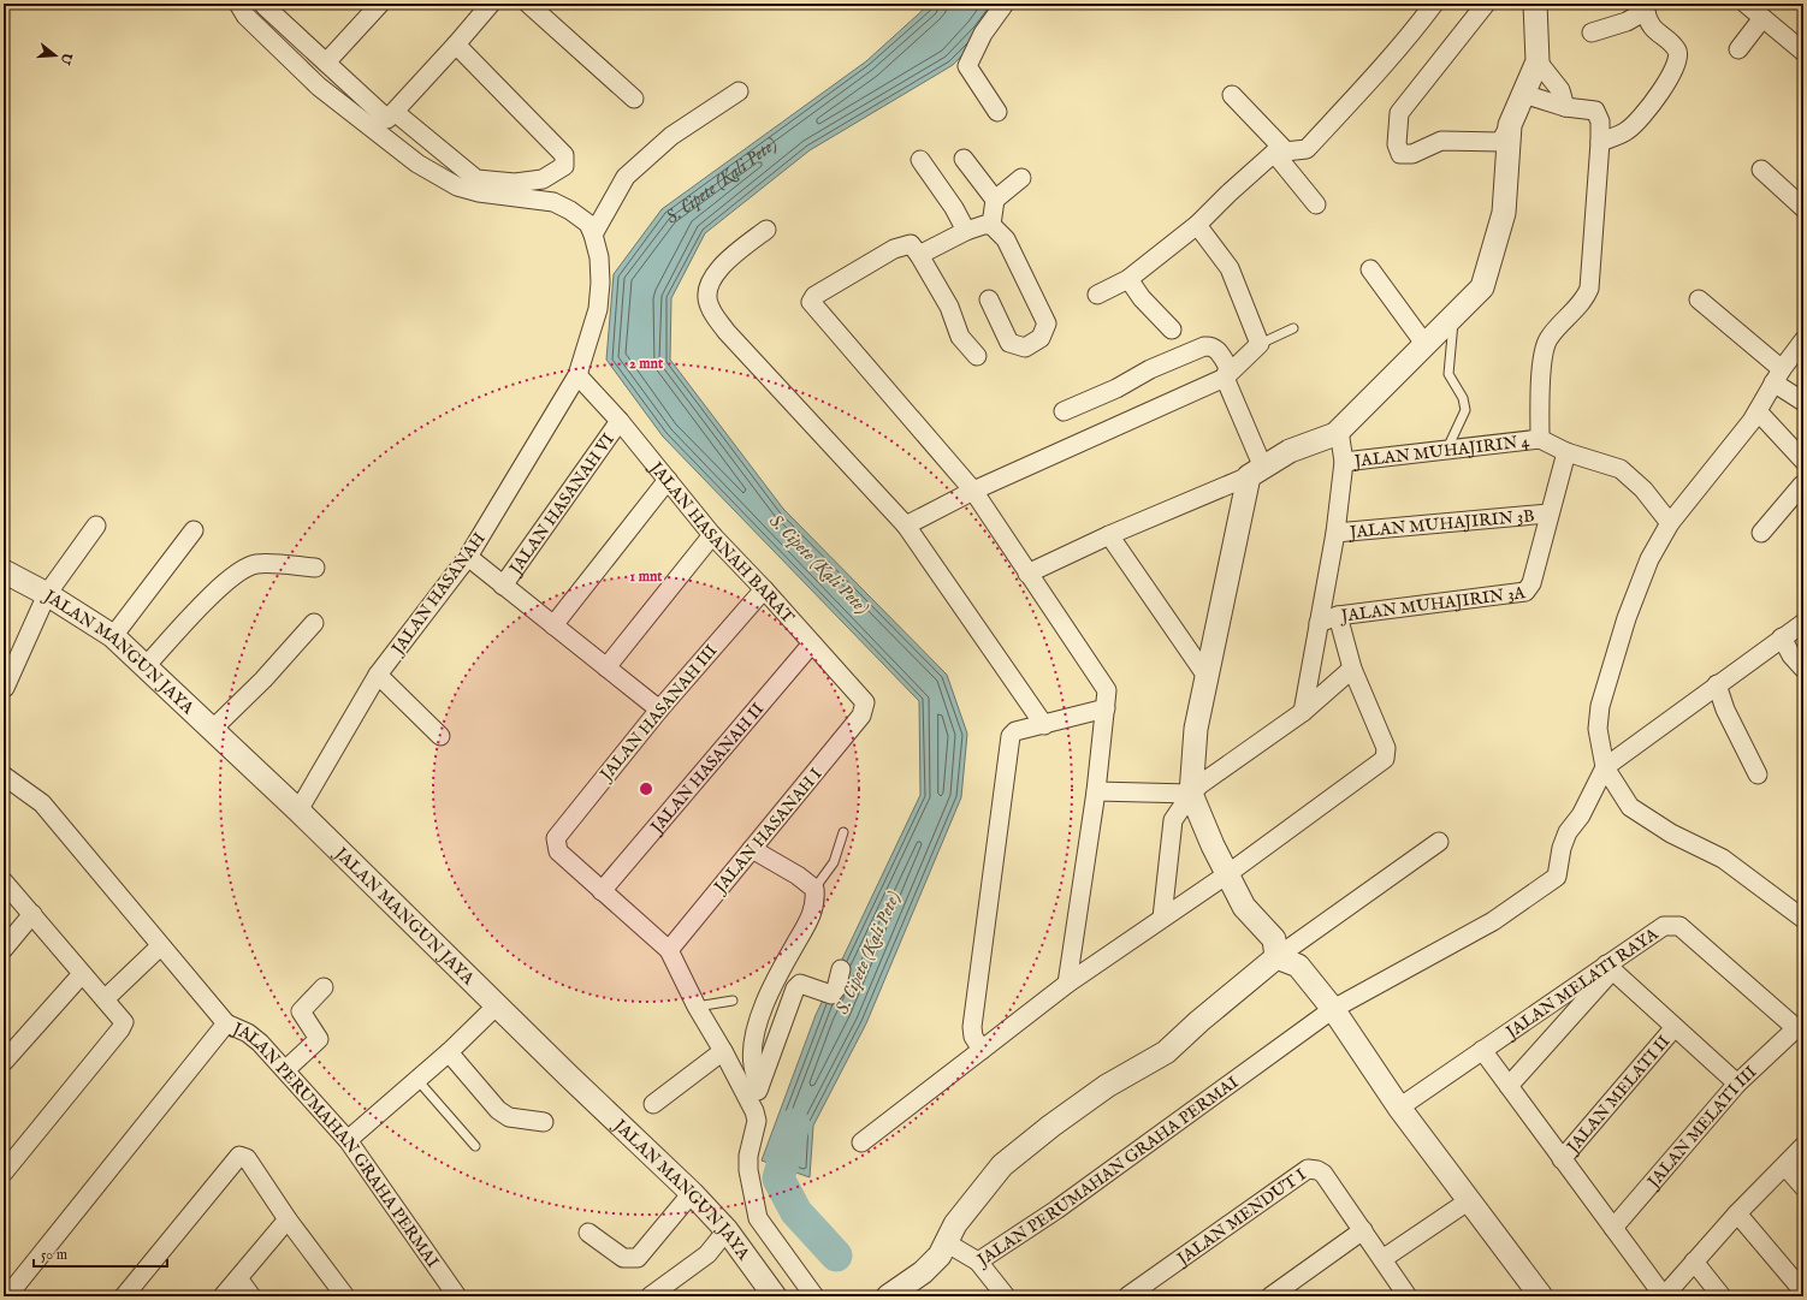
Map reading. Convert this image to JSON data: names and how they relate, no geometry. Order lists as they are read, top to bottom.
{
  "streets": {
    "street": [
      "JALAN MUHAJIRIN 4",
      "JALAN HASANAH VI",
      "JALAN MUHAJIRIN 3B",
      "JALAN HASANAH BARAT",
      "JALAN HASANAH",
      "JALAN MUHAJIRIN 3A",
      "JALAN MANGUN JAYA",
      "JALAN HASANAH III",
      "JALAN HASANAH II",
      "JALAN HASANAH I",
      "JALAN MELATI RAYA",
      "JALAN MELATI II",
      "JALAN MELATI III",
      "JALAN PERUMAHAN GRAHA PERMAI",
      "JALAN MENDUT I"
    ]
  },
  "crossings": [
    ["JALAN HASANAH VI", "JALAN HASANAH BARAT"],
    ["JALAN MUHAJIRIN 3B", "JALAN MUHAJIRIN 3A"],
    ["JALAN HASANAH BARAT", "JALAN HASANAH"],
    ["JALAN HASANAH BARAT", "JALAN HASANAH III"],
    ["JALAN HASANAH BARAT", "JALAN HASANAH II"],
    ["JALAN HASANAH BARAT", "JALAN HASANAH I"],
    ["JALAN HASANAH", "JALAN MANGUN JAYA"],
    ["JALAN HASANAH III", "JALAN HASANAH II"],
    ["JALAN MELATI RAYA", "JALAN MELATI III"]
  ],
  "water": ["S. Cipete (Kali Pete)"],
  "scale_bar": "50 m",
  "north": "right",
  "rings": ["2 mnt", "1 mnt"]
}
